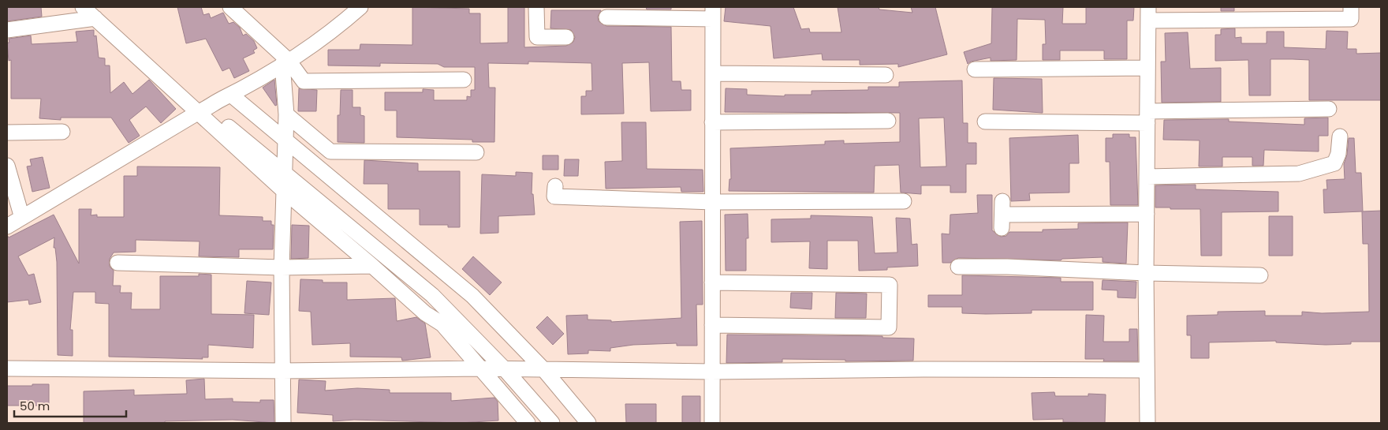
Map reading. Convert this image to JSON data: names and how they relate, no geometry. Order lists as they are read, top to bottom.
{
  "scale_bar": "50 m"
}
